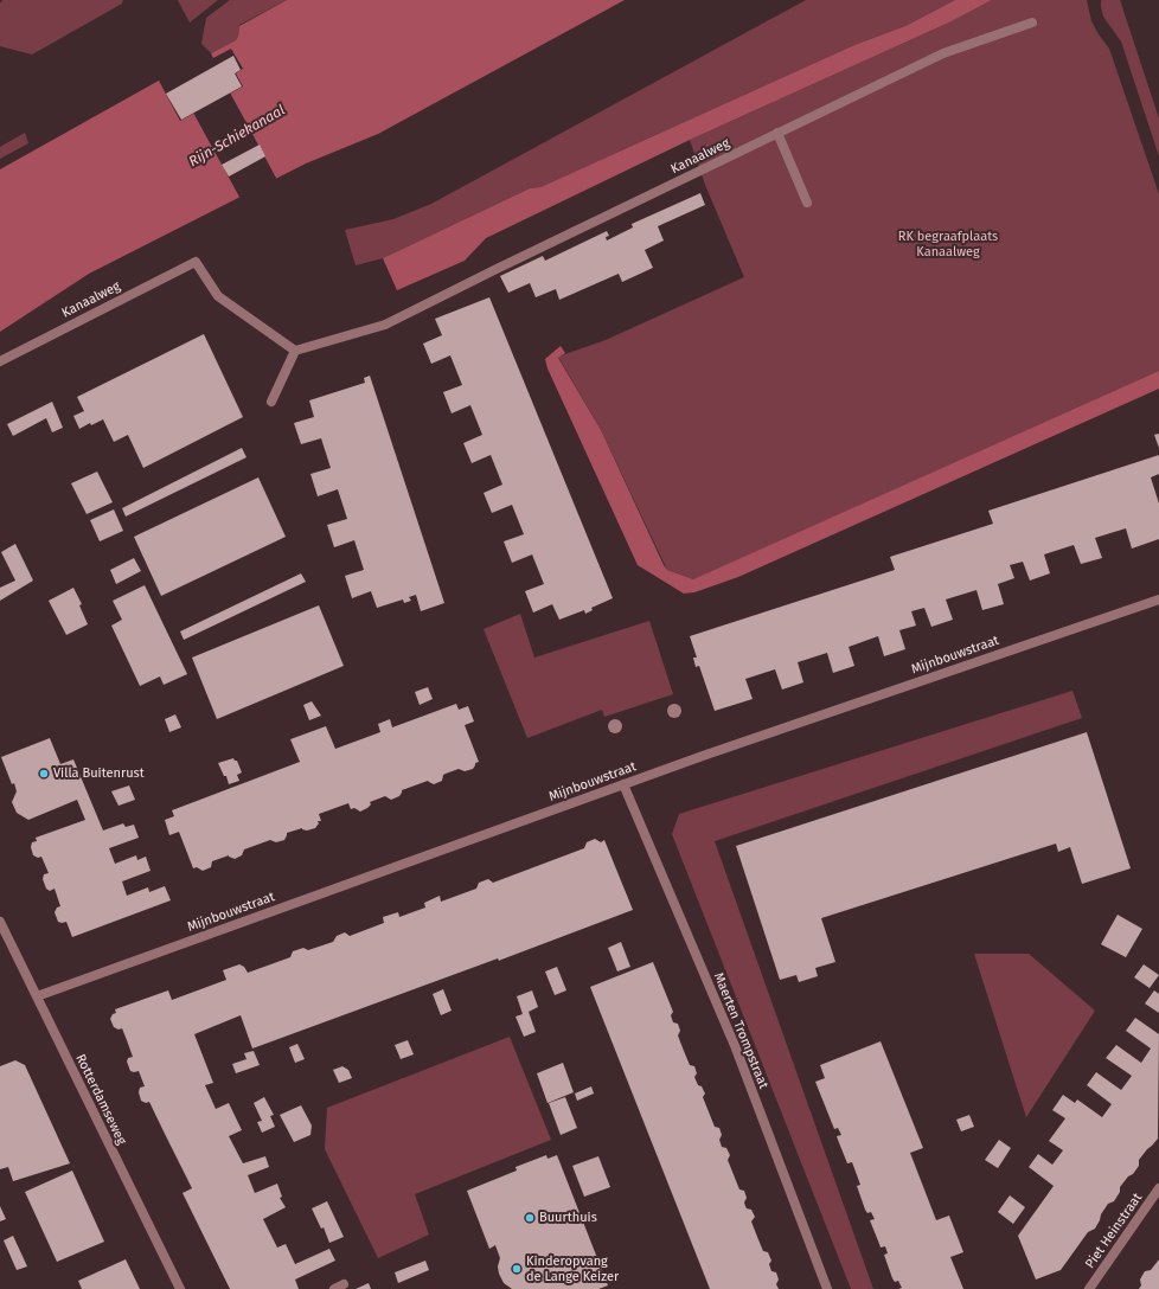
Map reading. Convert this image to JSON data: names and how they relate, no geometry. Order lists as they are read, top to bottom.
{
  "streets": {
    "street": [
      "Kanaalweg",
      "Mijnbouwstraat",
      "Maerten Trompstraat",
      "Rotterdamseweg",
      "Piet Heinstraat"
    ]
  },
  "crossings": [
    ["Mijnbouwstraat", "Maerten Trompstraat"],
    ["Mijnbouwstraat", "Rotterdamseweg"]
  ],
  "water": ["Rijn-Schiekanaal"],
  "parks": ["RK begraafplaats Kanaalweg"],
  "places": ["Villa Buitenrust", "Buurthuis", "Kinderopvang de Lange Keizer"]
}
